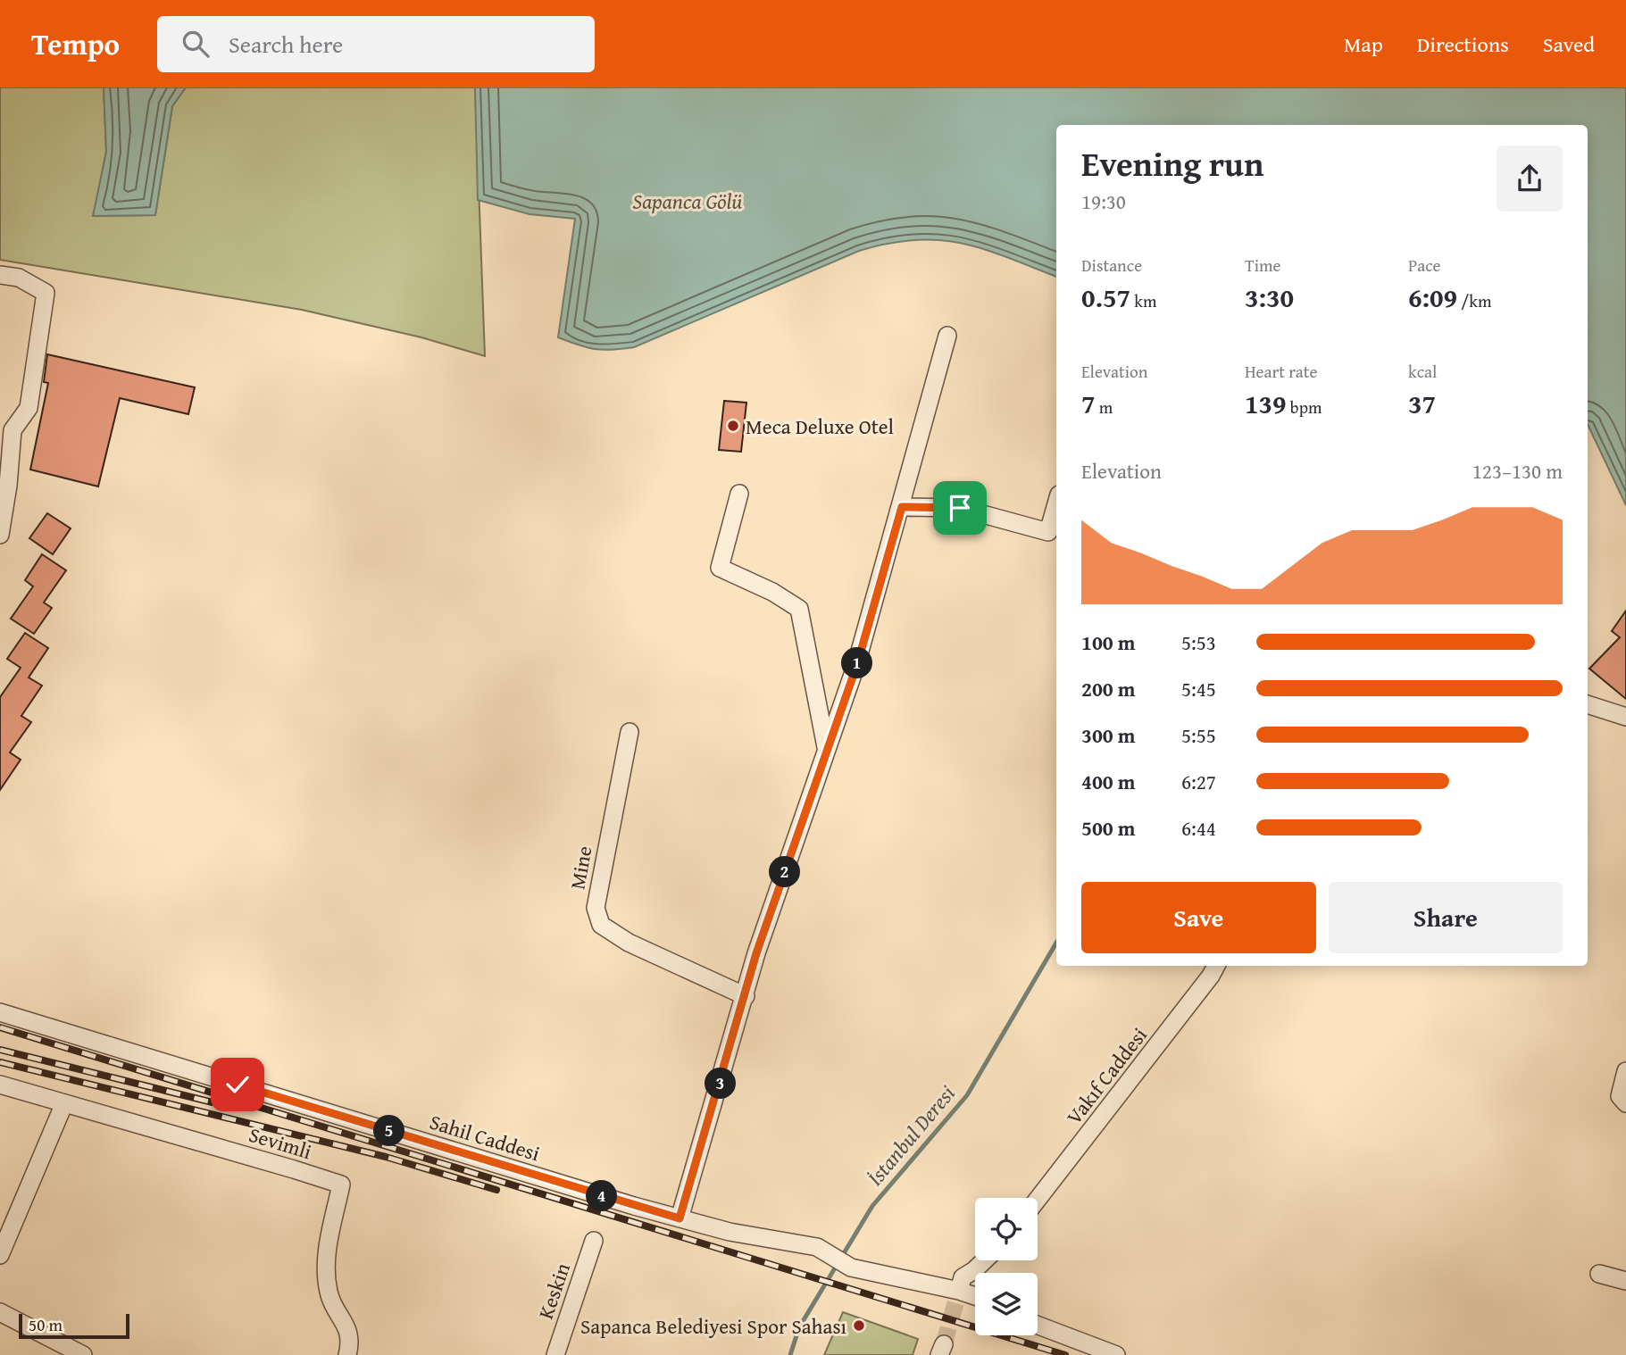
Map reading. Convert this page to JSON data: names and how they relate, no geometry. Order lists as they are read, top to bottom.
{
  "streets": {
    "street": [
      "Mine",
      "Vakıf Caddesi",
      "Sahil Caddesi",
      "Sevimli",
      "Keskin"
    ]
  },
  "water": ["Sapanca Gölü", "İstanbul Deresi"],
  "places": ["Meca Deluxe Otel", "Sapanca Belediyesi Spor Sahası"],
  "scale_bar": "50 m",
  "page": {
    "header": "Tempo",
    "search": "Search here",
    "nav": ["Map", "Directions", "Saved"],
    "heading": ["Evening run", "19:30"],
    "stats": [
      ["Distance", "0.57 km"],
      ["Time", "3:30"],
      ["Pace", "6:09 /km"],
      ["Elevation", "7 m"],
      ["Heart rate", "139 bpm"],
      ["kcal", "37"]
    ],
    "chart": ["Elevation", "123–130 m"],
    "list": [
      {
        "name": "100 m",
        "note": "5:53"
      },
      {
        "name": "200 m",
        "note": "5:45"
      },
      {
        "name": "300 m",
        "note": "5:55"
      },
      {
        "name": "400 m",
        "note": "6:27"
      },
      {
        "name": "500 m",
        "note": "6:44"
      }
    ],
    "pins": [
      "1",
      "2",
      "3",
      "5",
      "4"
    ],
    "buttons": ["Save", "Share"],
    "scale": "50 m"
  }
}
